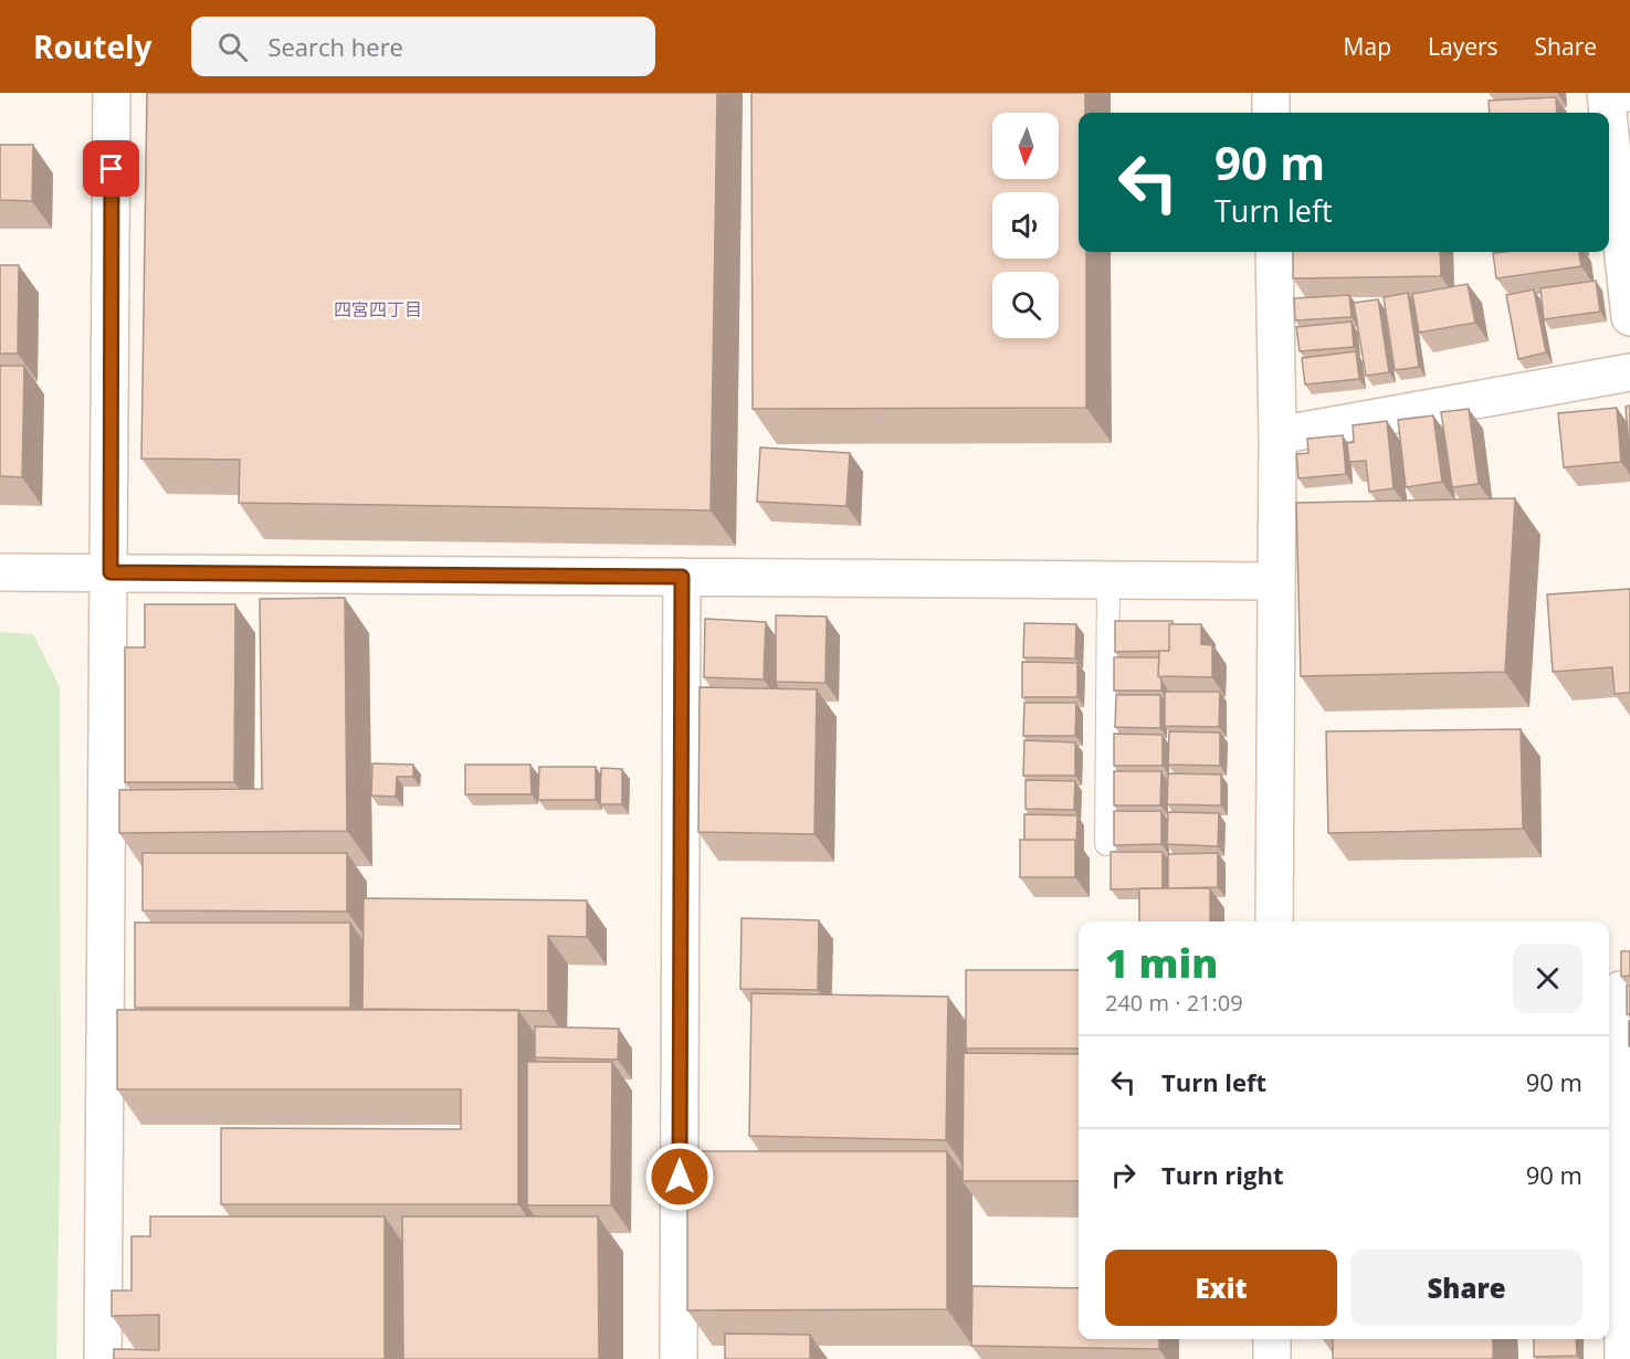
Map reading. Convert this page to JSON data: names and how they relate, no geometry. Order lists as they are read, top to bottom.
{
  "districts": ["四宮四丁目"],
  "north": "bottom",
  "page": {
    "header": "Routely",
    "search": "Search here",
    "nav": ["Map", "Layers", "Share"],
    "turn": ["90 m", "Turn left"],
    "heading": ["1 min", "240 m · 21:09"],
    "list": [
      {
        "name": "Turn left",
        "value": "90 m"
      },
      {
        "name": "Turn right",
        "value": "90 m"
      }
    ],
    "buttons": ["Exit", "Share"]
  }
}
